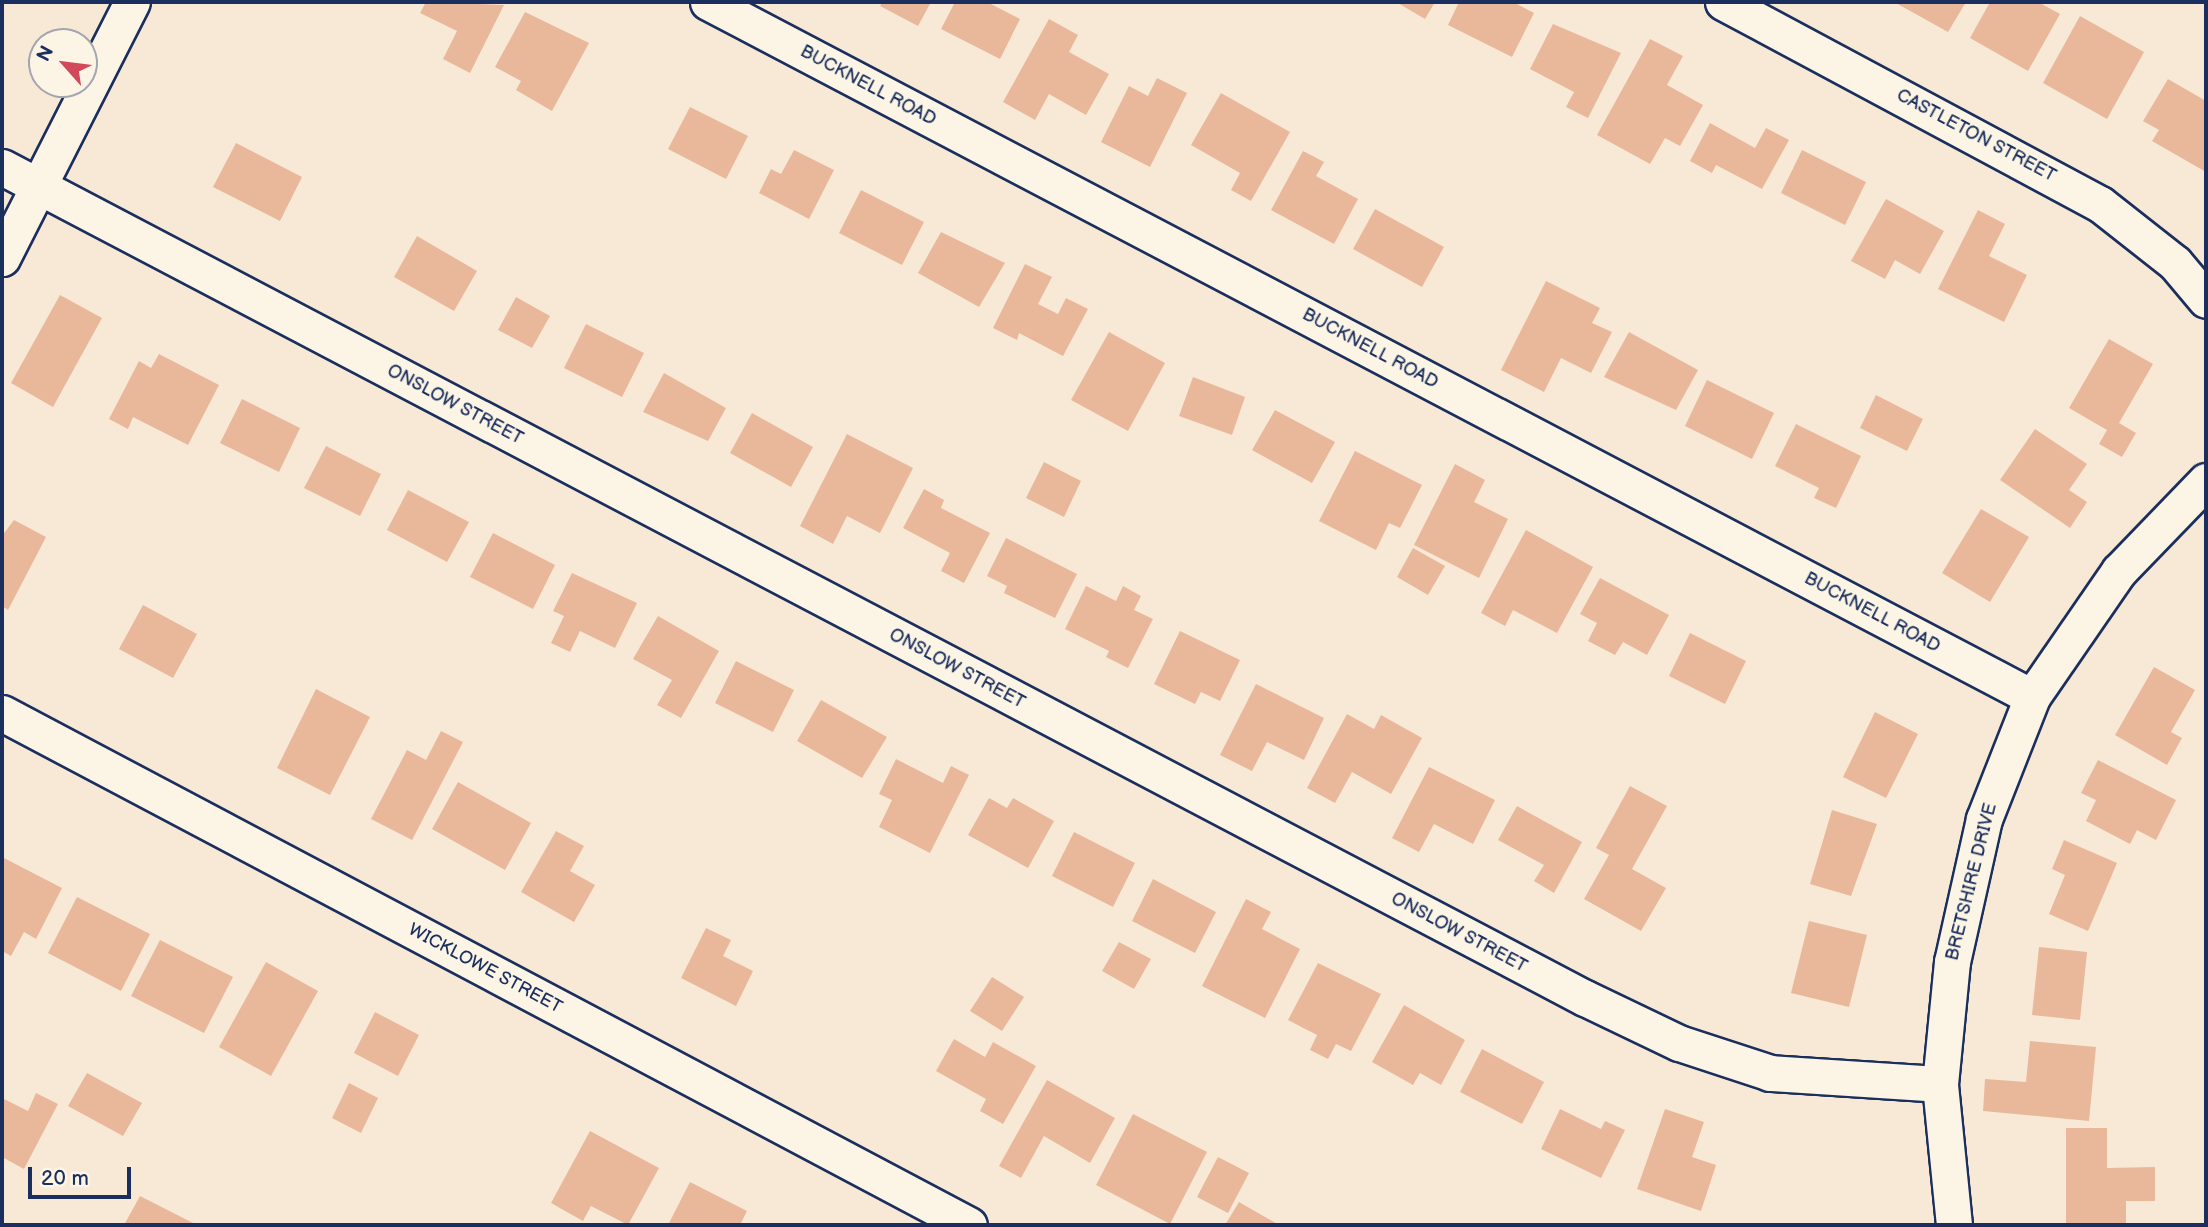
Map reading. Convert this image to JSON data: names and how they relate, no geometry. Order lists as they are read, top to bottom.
{
  "streets": {
    "street": [
      "BUCKNELL ROAD",
      "CASTLETON STREET",
      "ONSLOW STREET",
      "BRETSHIRE DRIVE",
      "WICKLOWE STREET"
    ]
  },
  "crossings": [
    ["BUCKNELL ROAD", "BRETSHIRE DRIVE"],
    ["ONSLOW STREET", "BRETSHIRE DRIVE"]
  ],
  "scale_bar": "20 m",
  "north": "top left"
}
